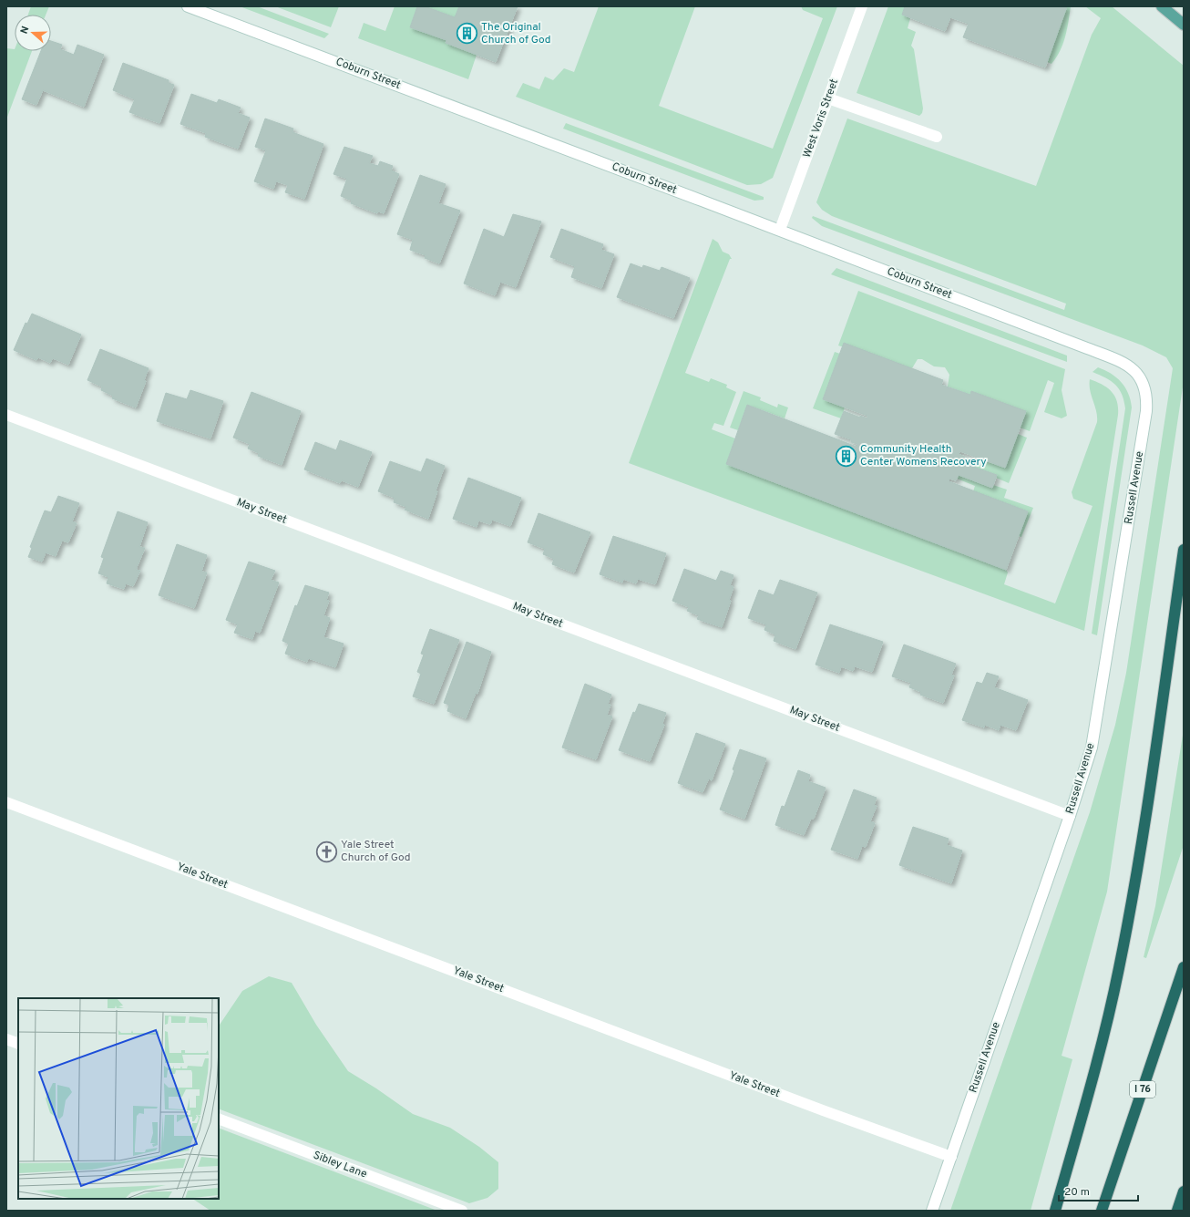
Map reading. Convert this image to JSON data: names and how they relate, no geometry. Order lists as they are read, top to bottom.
{
  "streets": {
    "highway": ["I 76"],
    "street": [
      "Coburn Street",
      "West Voris Street",
      "Russell Avenue",
      "May Street",
      "Yale Street",
      "Sibley Lane"
    ]
  },
  "crossings": [
    ["Coburn Street", "West Voris Street"],
    ["Coburn Street", "Russell Avenue"],
    ["Russell Avenue", "May Street"],
    ["Russell Avenue", "Yale Street"]
  ],
  "places": {
    "building": ["The Original Church of God", "Community Health Center Womens Recovery"],
    "church": ["Yale Street Church of God"]
  },
  "scale_bar": "20 m",
  "north": "left"
}
